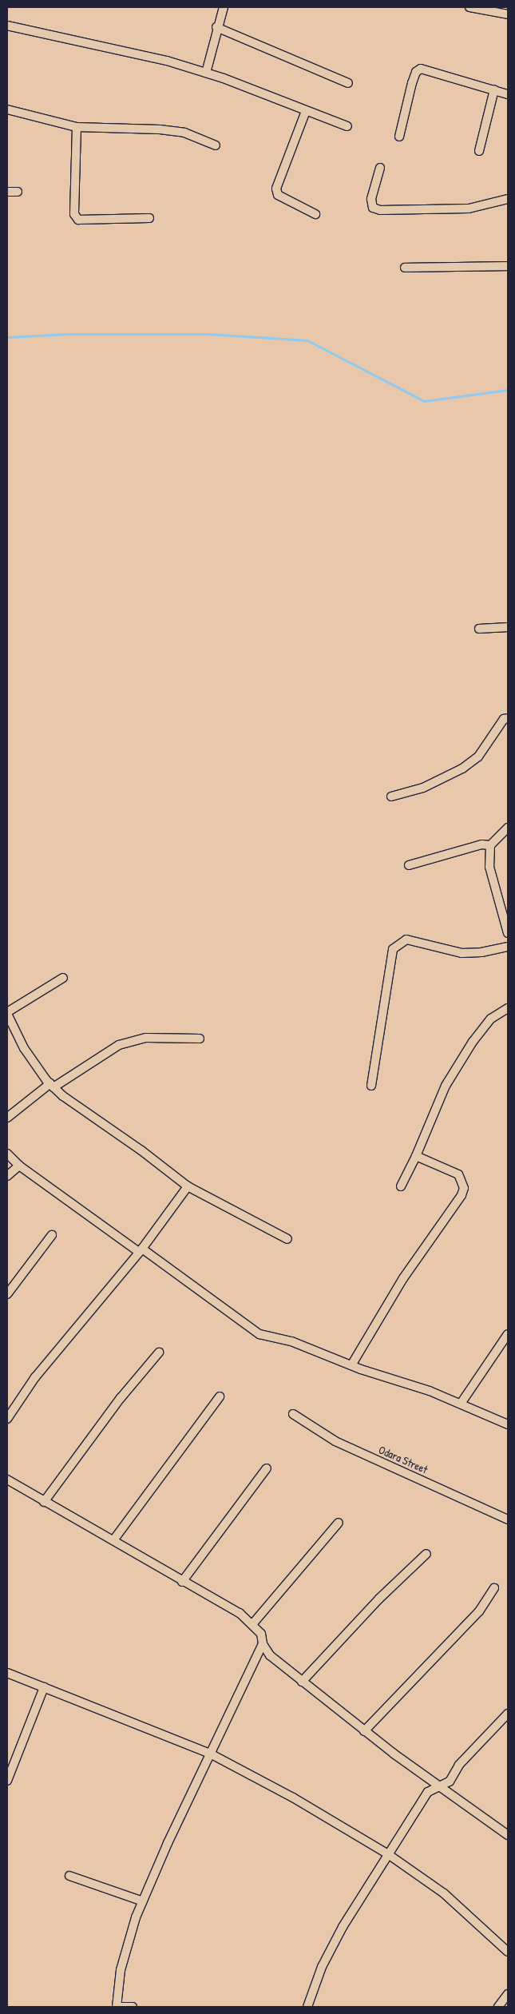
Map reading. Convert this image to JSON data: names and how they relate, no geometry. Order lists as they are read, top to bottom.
{
  "streets": {
    "street": ["Odara Street"]
  }
}
